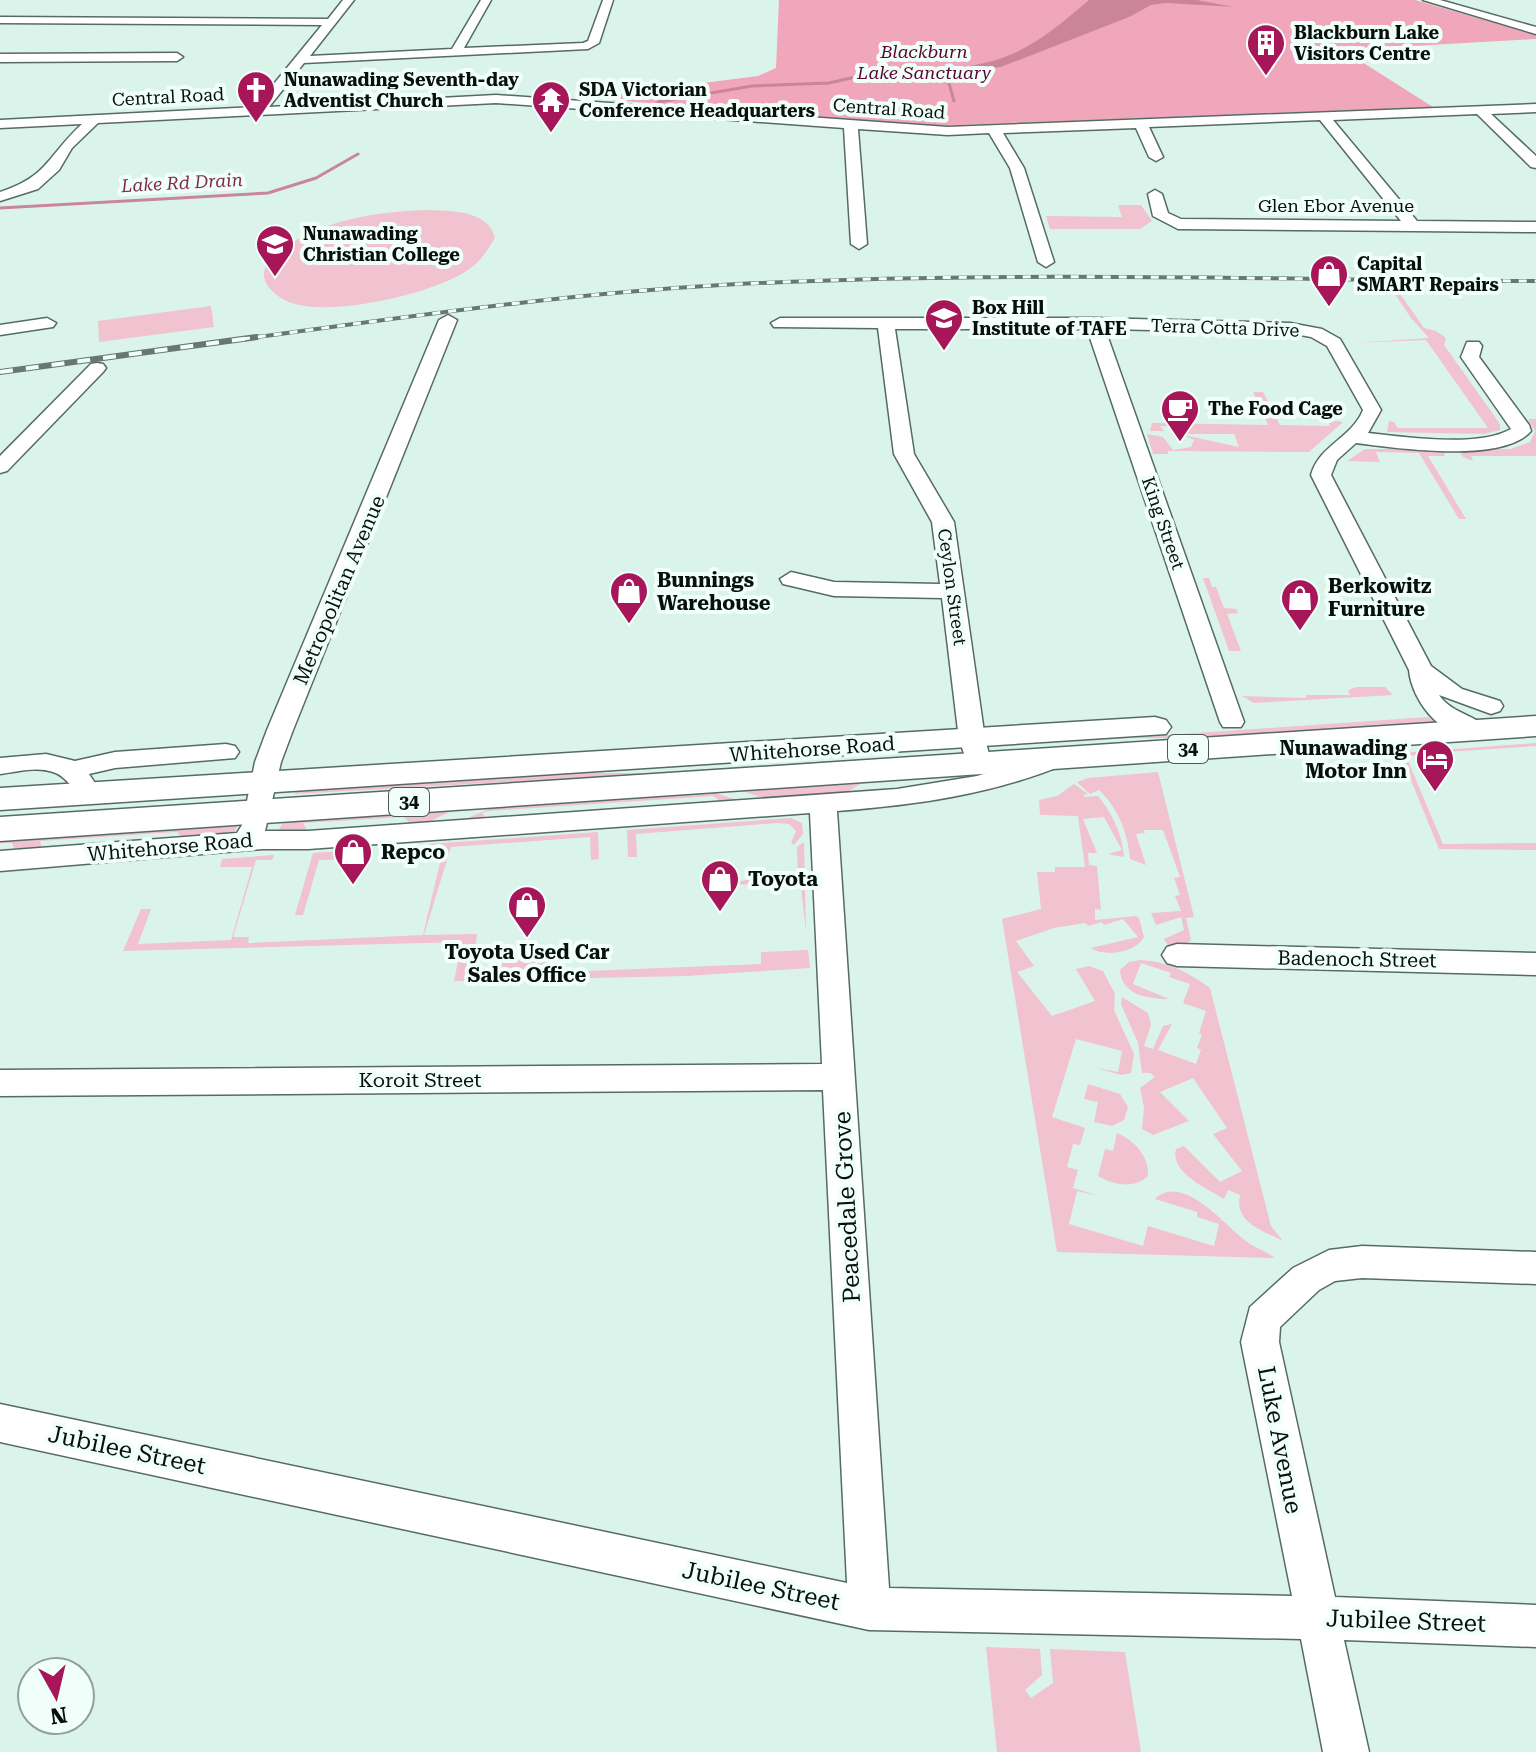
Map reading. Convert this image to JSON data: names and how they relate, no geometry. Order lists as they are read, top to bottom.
{
  "streets": {
    "main road": ["Whitehorse Road", "34"],
    "street": [
      "Central Road",
      "Glen Ebor Avenue",
      "Terra Cotta Drive",
      "King Street",
      "Ceylon Street",
      "Metropolitan Avenue",
      "Badenoch Street",
      "Koroit Street",
      "Peacedale Grove",
      "Luke Avenue",
      "Jubilee Street"
    ]
  },
  "crossings": [
    ["Terra Cotta Drive", "King Street"],
    ["Terra Cotta Drive", "Ceylon Street"],
    ["Terra Cotta Drive", "Whitehorse Road"],
    ["King Street", "Whitehorse Road"],
    ["Ceylon Street", "Whitehorse Road"],
    ["Metropolitan Avenue", "Whitehorse Road"],
    ["Whitehorse Road", "Peacedale Grove"],
    ["Koroit Street", "Peacedale Grove"],
    ["Peacedale Grove", "Jubilee Street"],
    ["Luke Avenue", "Jubilee Street"]
  ],
  "water": ["Lake Rd Drain"],
  "parks": ["Blackburn Lake Sanctuary"],
  "places": {
    "building": ["Blackburn Lake Visitors Centre"],
    "church": ["Nunawading Seventh-day Adventist Church"],
    "temple": ["SDA Victorian Conference Headquarters"],
    "school or university": ["Nunawading Christian College", "Box Hill Institute of TAFE"],
    "shop": [
      "Capital SMART Repairs",
      "Bunnings Warehouse",
      "Berkowitz Furniture",
      "Repco",
      "Toyota",
      "Toyota Used Car Sales Office"
    ],
    "cafe": ["The Food Cage"],
    "hotel": ["Nunawading Motor Inn"]
  },
  "north": "bottom"
}
